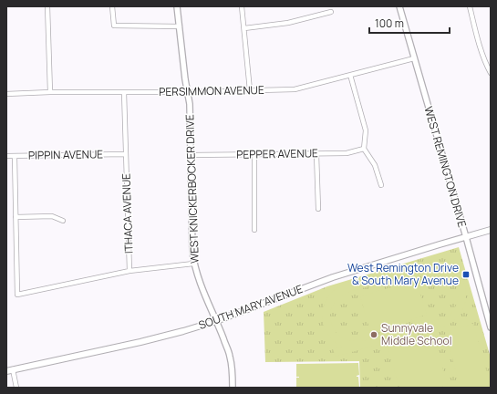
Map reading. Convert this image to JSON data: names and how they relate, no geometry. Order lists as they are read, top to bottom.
{
  "streets": {
    "main road": ["SOUTH MARY AVENUE"],
    "street": [
      "PERSIMMON AVENUE",
      "PEPPER AVENUE",
      "PIPPIN AVENUE",
      "WEST REMINGTON DRIVE",
      "WEST KNICKERBOCKER DRIVE",
      "ITHACA AVENUE"
    ]
  },
  "crossings": [
    ["PERSIMMON AVENUE", "WEST REMINGTON DRIVE"],
    ["PERSIMMON AVENUE", "WEST KNICKERBOCKER DRIVE"],
    ["PERSIMMON AVENUE", "ITHACA AVENUE"],
    ["PEPPER AVENUE", "WEST KNICKERBOCKER DRIVE"],
    ["PIPPIN AVENUE", "ITHACA AVENUE"],
    ["WEST REMINGTON DRIVE", "SOUTH MARY AVENUE"],
    ["WEST KNICKERBOCKER DRIVE", "SOUTH MARY AVENUE"]
  ],
  "places": {
    "transit": ["West Remington Drive & South Mary Avenue"],
    "other": ["Sunnyvale Middle School"]
  },
  "scale_bar": "100 m"
}
